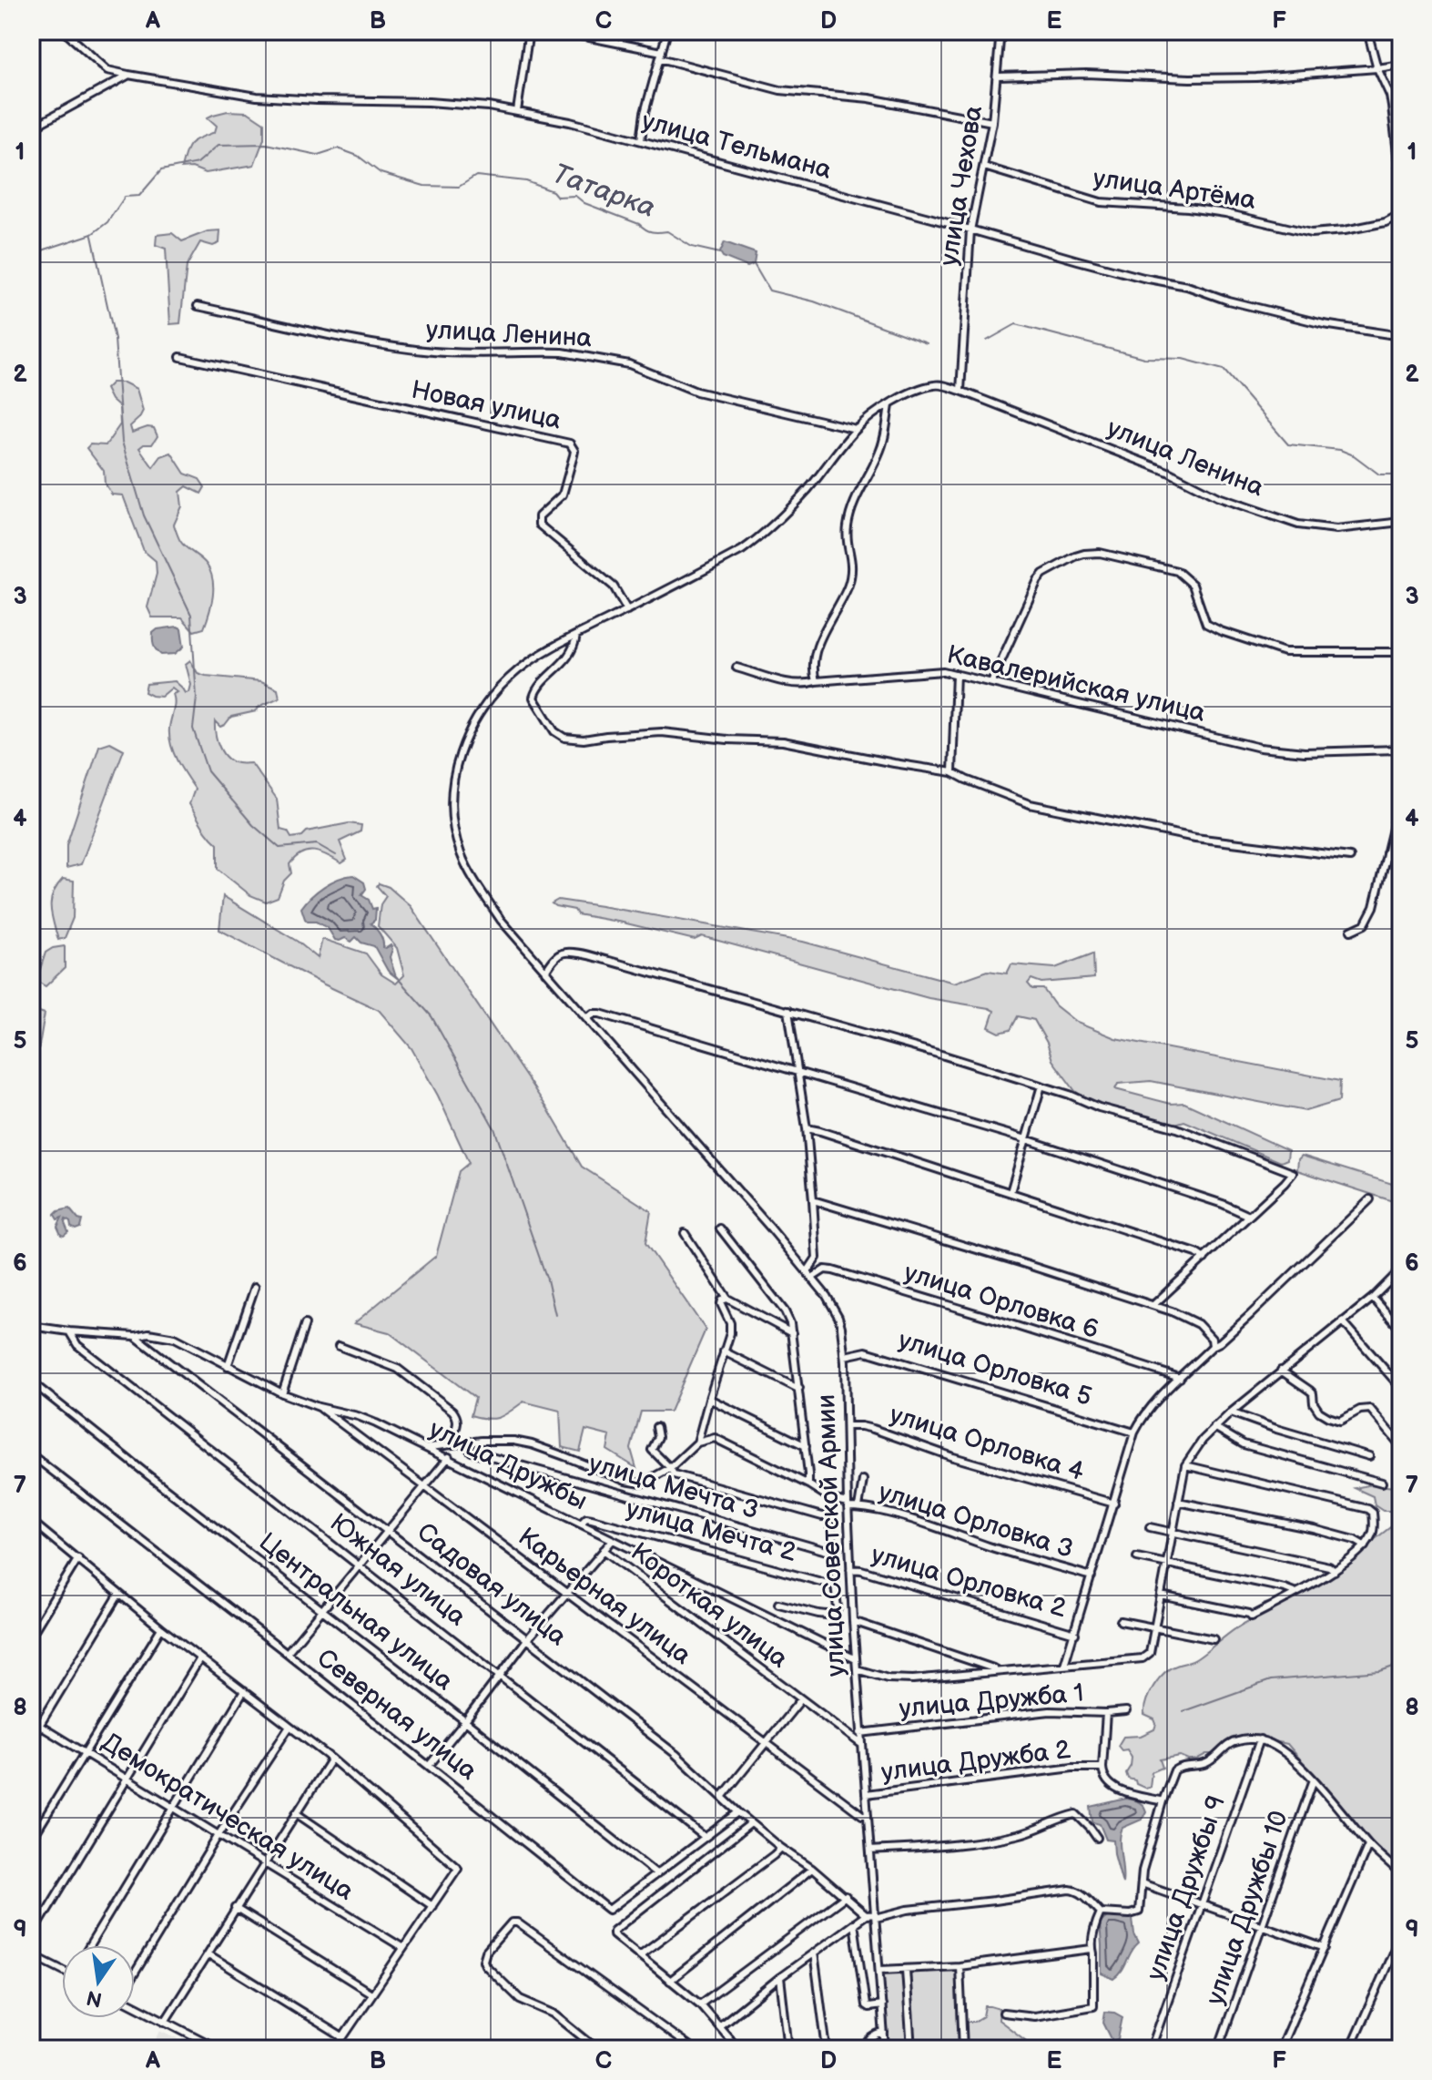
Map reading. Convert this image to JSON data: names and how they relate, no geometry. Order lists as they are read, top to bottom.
{
  "streets": {
    "street": [
      "улица Тельмана",
      "улица Чехова",
      "улица Артёма",
      "улица Ленина",
      "Новая улица",
      "Кавалерийская улица",
      "улица Орловка 6",
      "улица Орловка 5",
      "улица Орловка 4",
      "улица Дружбы",
      "улица Мечта 3",
      "улица Орловка 3",
      "улица Мечта 2",
      "улица Советской Армии",
      "Южная улица",
      "улица Орловка 2",
      "Садовая улица",
      "Карьерная улица",
      "Короткая улица",
      "Центральная улица",
      "улица Дружба 1",
      "Северная улица",
      "улица Дружба 2",
      "Демократическая улица",
      "улица Дружбы 9",
      "улица Дружбы 10"
    ]
  },
  "crossings": [
    ["улица Тельмана", "улица Чехова"],
    ["улица Чехова", "улица Артёма"],
    ["улица Чехова", "улица Ленина"],
    ["улица Ленина", "Новая улица"],
    ["улица Ленина", "улица Советской Армии"],
    ["улица Орловка 5", "улица Советской Армии"],
    ["улица Орловка 4", "улица Советской Армии"],
    ["улица Дружбы", "улица Мечта 2"],
    ["улица Дружбы", "улица Советской Армии"],
    ["улица Дружбы", "Садовая улица"],
    ["улица Дружбы", "Карьерная улица"],
    ["улица Мечта 3", "улица Мечта 2"],
    ["улица Орловка 3", "улица Мечта 2"],
    ["улица Орловка 3", "улица Советской Армии"],
    ["улица Советской Армии", "улица Орловка 2"],
    ["улица Советской Армии", "Карьерная улица"],
    ["улица Советской Армии", "Короткая улица"],
    ["улица Советской Армии", "улица Дружба 1"],
    ["улица Советской Армии", "улица Дружба 2"],
    ["Южная улица", "Северная улица"],
    ["Садовая улица", "Северная улица"],
    ["Центральная улица", "Северная улица"]
  ],
  "water": ["Татарка"],
  "north": "bottom",
  "grid": {
    "columns": [
      "A",
      "B",
      "C",
      "D",
      "E",
      "F"
    ],
    "rows": [
      "1",
      "2",
      "3",
      "4",
      "5",
      "6",
      "7",
      "8",
      "9"
    ]
  }
}
